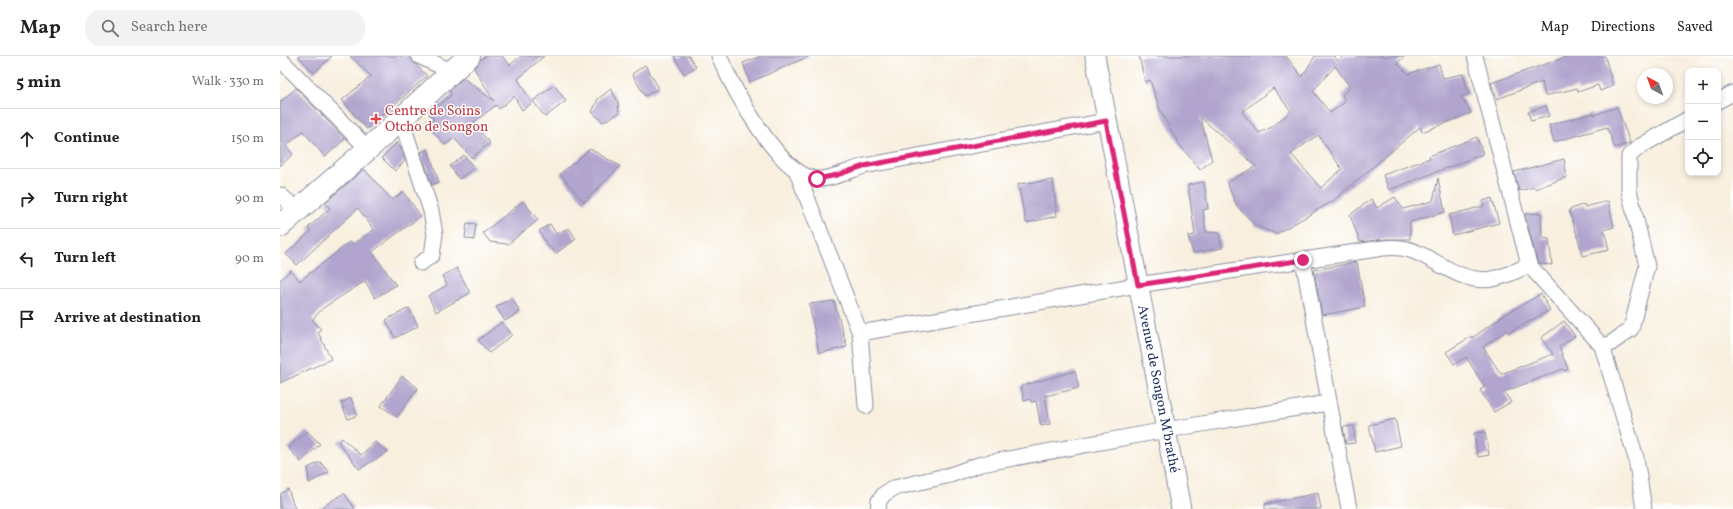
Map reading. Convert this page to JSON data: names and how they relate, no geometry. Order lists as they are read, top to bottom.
{
  "streets": {
    "street": ["Avenue de Songon M'brathé"]
  },
  "places": {
    "health": ["Centre de Soins Otcho de Songon"]
  },
  "north": "top left",
  "page": {
    "header": "Map",
    "search": "Search here",
    "nav": ["Map", "Directions", "Saved"],
    "heading": ["5 min", "Walk · 330 m"],
    "map_buttons": ["+", "−"],
    "list": [
      ["Continue", "150 m"],
      ["Turn right", "90 m"],
      ["Turn left", "90 m"],
      "Arrive at destination"
    ]
  }
}
